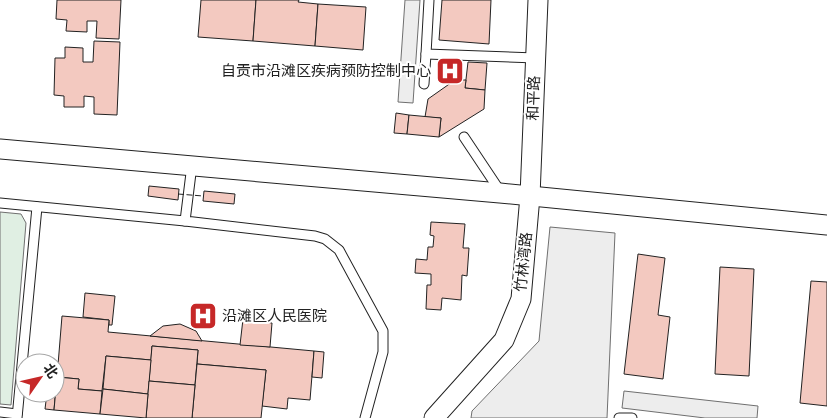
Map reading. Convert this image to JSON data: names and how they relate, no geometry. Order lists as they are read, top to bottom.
{
  "streets": {
    "street": ["和平路", "竹林湾路"]
  },
  "crossings": [
    ["和平路", "竹林湾路"]
  ],
  "places": {
    "hospital": ["自贡市沿滩区疾病预防控制中心", "沿滩区人民医院"]
  },
  "north": "top right"
}
